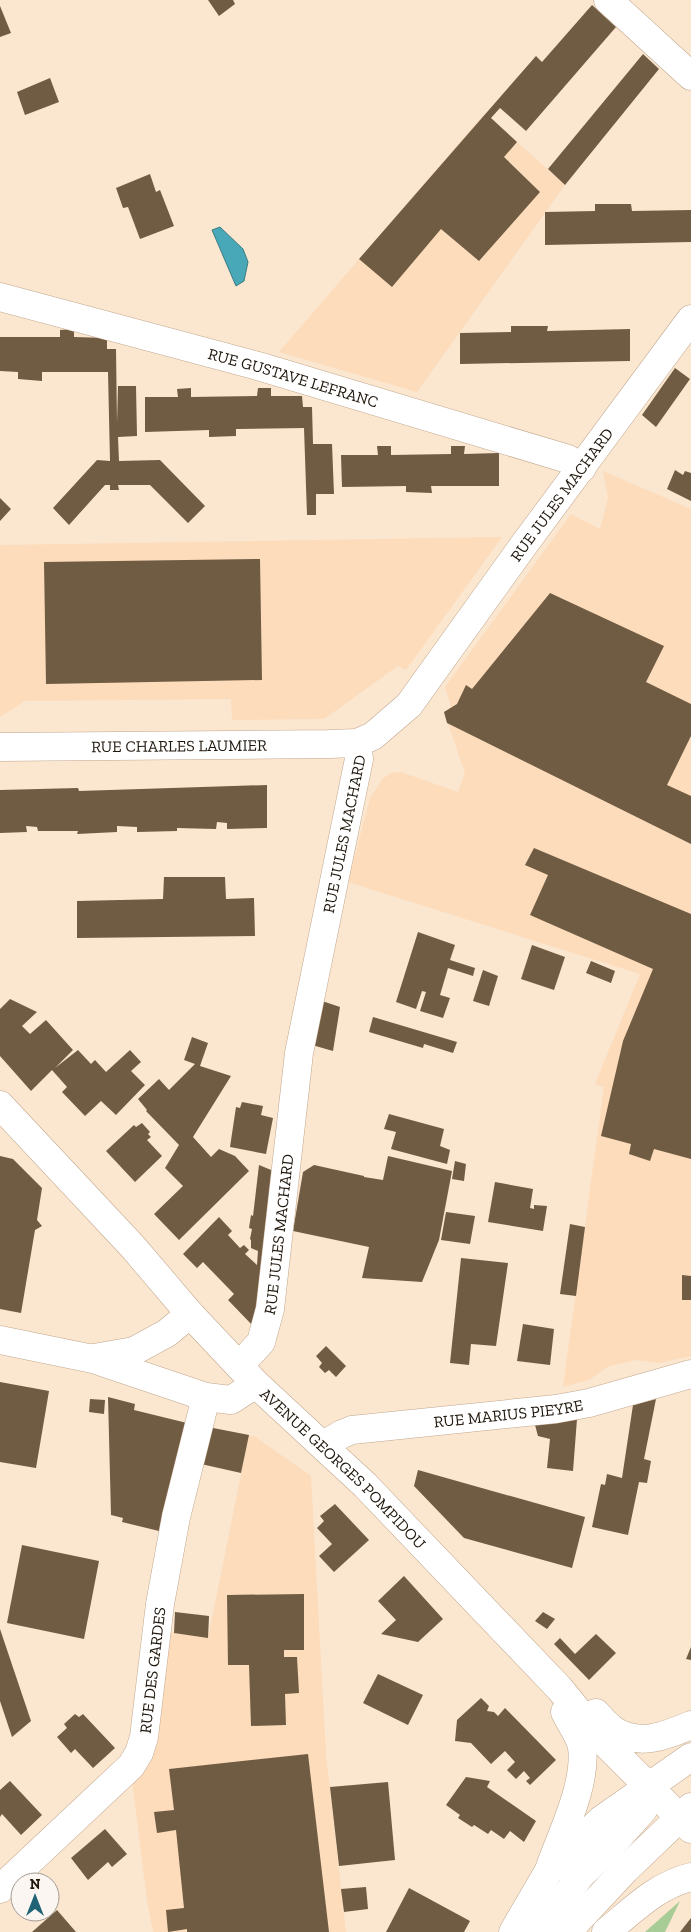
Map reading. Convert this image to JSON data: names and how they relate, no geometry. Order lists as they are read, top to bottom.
{
  "streets": {
    "street": [
      "RUE GUSTAVE LEFRANC",
      "RUE JULES MACHARD",
      "RUE CHARLES LAUMIER",
      "RUE MARIUS PIEYRE",
      "AVENUE GEORGES POMPIDOU",
      "RUE DES GARDES"
    ]
  },
  "crossings": [
    ["RUE GUSTAVE LEFRANC", "RUE JULES MACHARD"],
    ["RUE JULES MACHARD", "RUE CHARLES LAUMIER"],
    ["RUE JULES MACHARD", "AVENUE GEORGES POMPIDOU"],
    ["RUE JULES MACHARD", "RUE DES GARDES"],
    ["RUE MARIUS PIEYRE", "AVENUE GEORGES POMPIDOU"]
  ],
  "north": "top"
}
